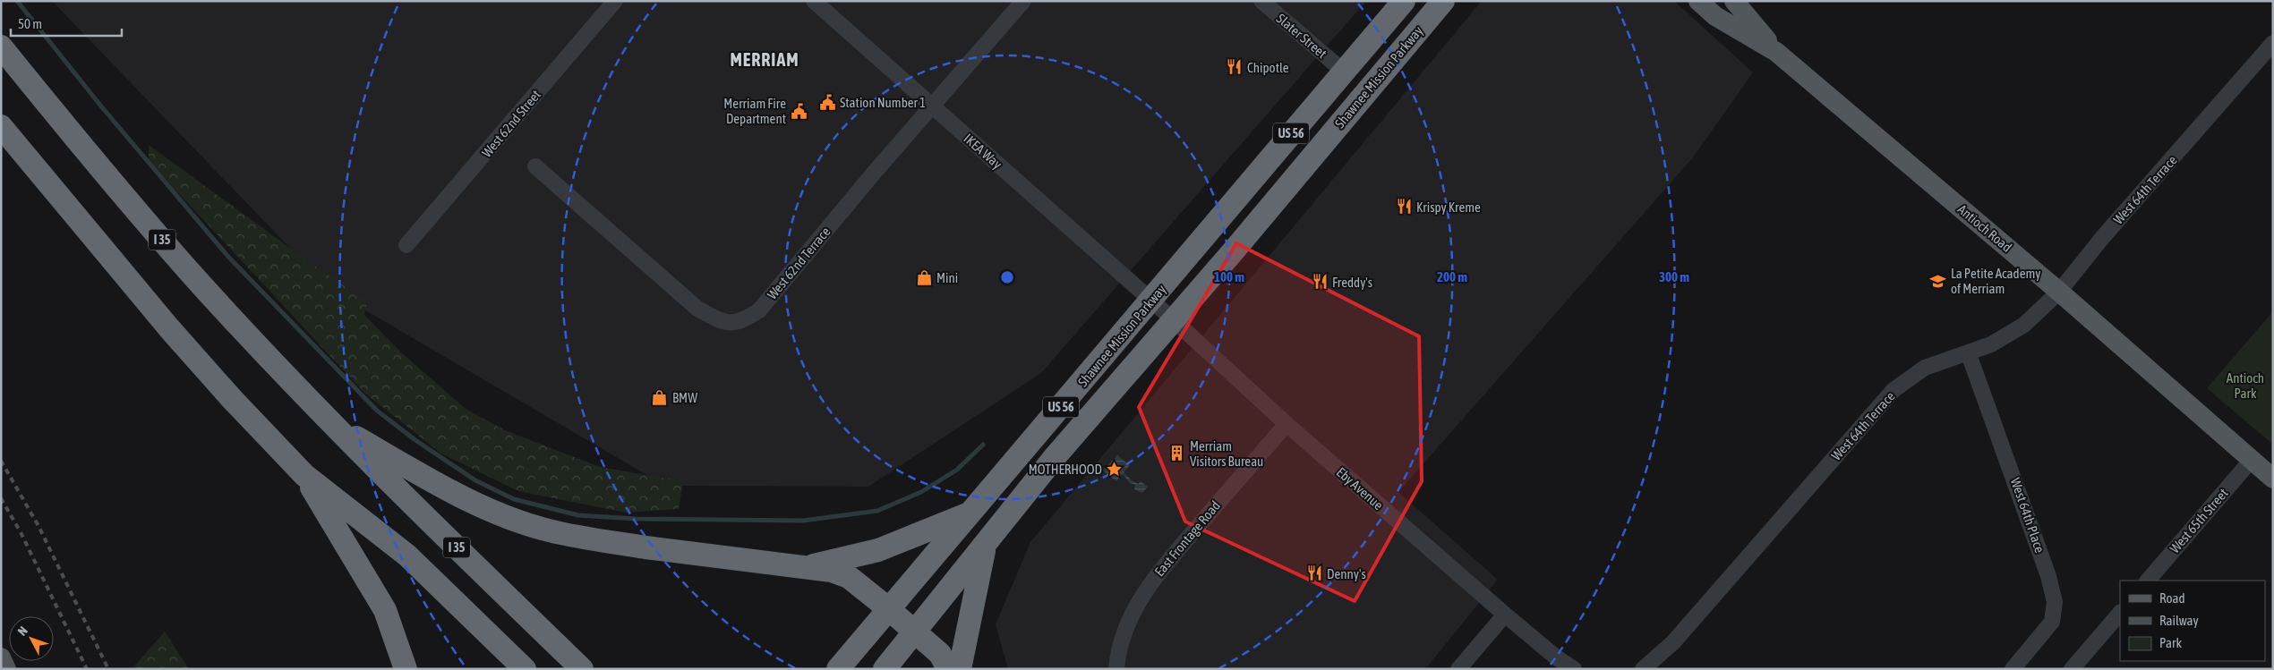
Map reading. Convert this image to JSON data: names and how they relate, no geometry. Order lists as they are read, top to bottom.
{
  "streets": {
    "highway": ["Shawnee Mission Parkway", "US 56", "I 35"],
    "main road": ["Antioch Road"],
    "street": [
      "Slater Street",
      "West 62nd Street",
      "IKEA Way",
      "West 64th Terrace",
      "West 62nd Terrace",
      "Eby Avenue",
      "West 64th Place",
      "West 65th Street",
      "East Frontage Road"
    ]
  },
  "crossings": [
    ["Slater Street", "Shawnee Mission Parkway"],
    ["Shawnee Mission Parkway", "US 56"],
    ["Shawnee Mission Parkway", "IKEA Way"],
    ["Shawnee Mission Parkway", "Eby Avenue"],
    ["IKEA Way", "West 62nd Terrace"],
    ["IKEA Way", "Eby Avenue"],
    ["West 64th Terrace", "Antioch Road"],
    ["West 64th Terrace", "West 64th Place"],
    ["Antioch Road", "West 65th Street"],
    ["Eby Avenue", "East Frontage Road"]
  ],
  "districts": ["MERRIAM"],
  "parks": ["Antioch Park"],
  "places": {
    "restaurant": [
      "Chipotle",
      "Krispy Kreme",
      "Freddy's",
      "Denny's"
    ],
    "public building": ["Station Number 1", "Merriam Fire Department"],
    "shop": ["Mini", "BMW"],
    "school or university": ["La Petite Academy of Merriam"],
    "building": ["Merriam Visitors Bureau"],
    "place": ["MOTHERHOOD"]
  },
  "legend": ["Road", "Railway", "Park"],
  "scale_bar": "50 m",
  "north": "top left",
  "rings": ["100 m", "200 m", "300 m"]
}
